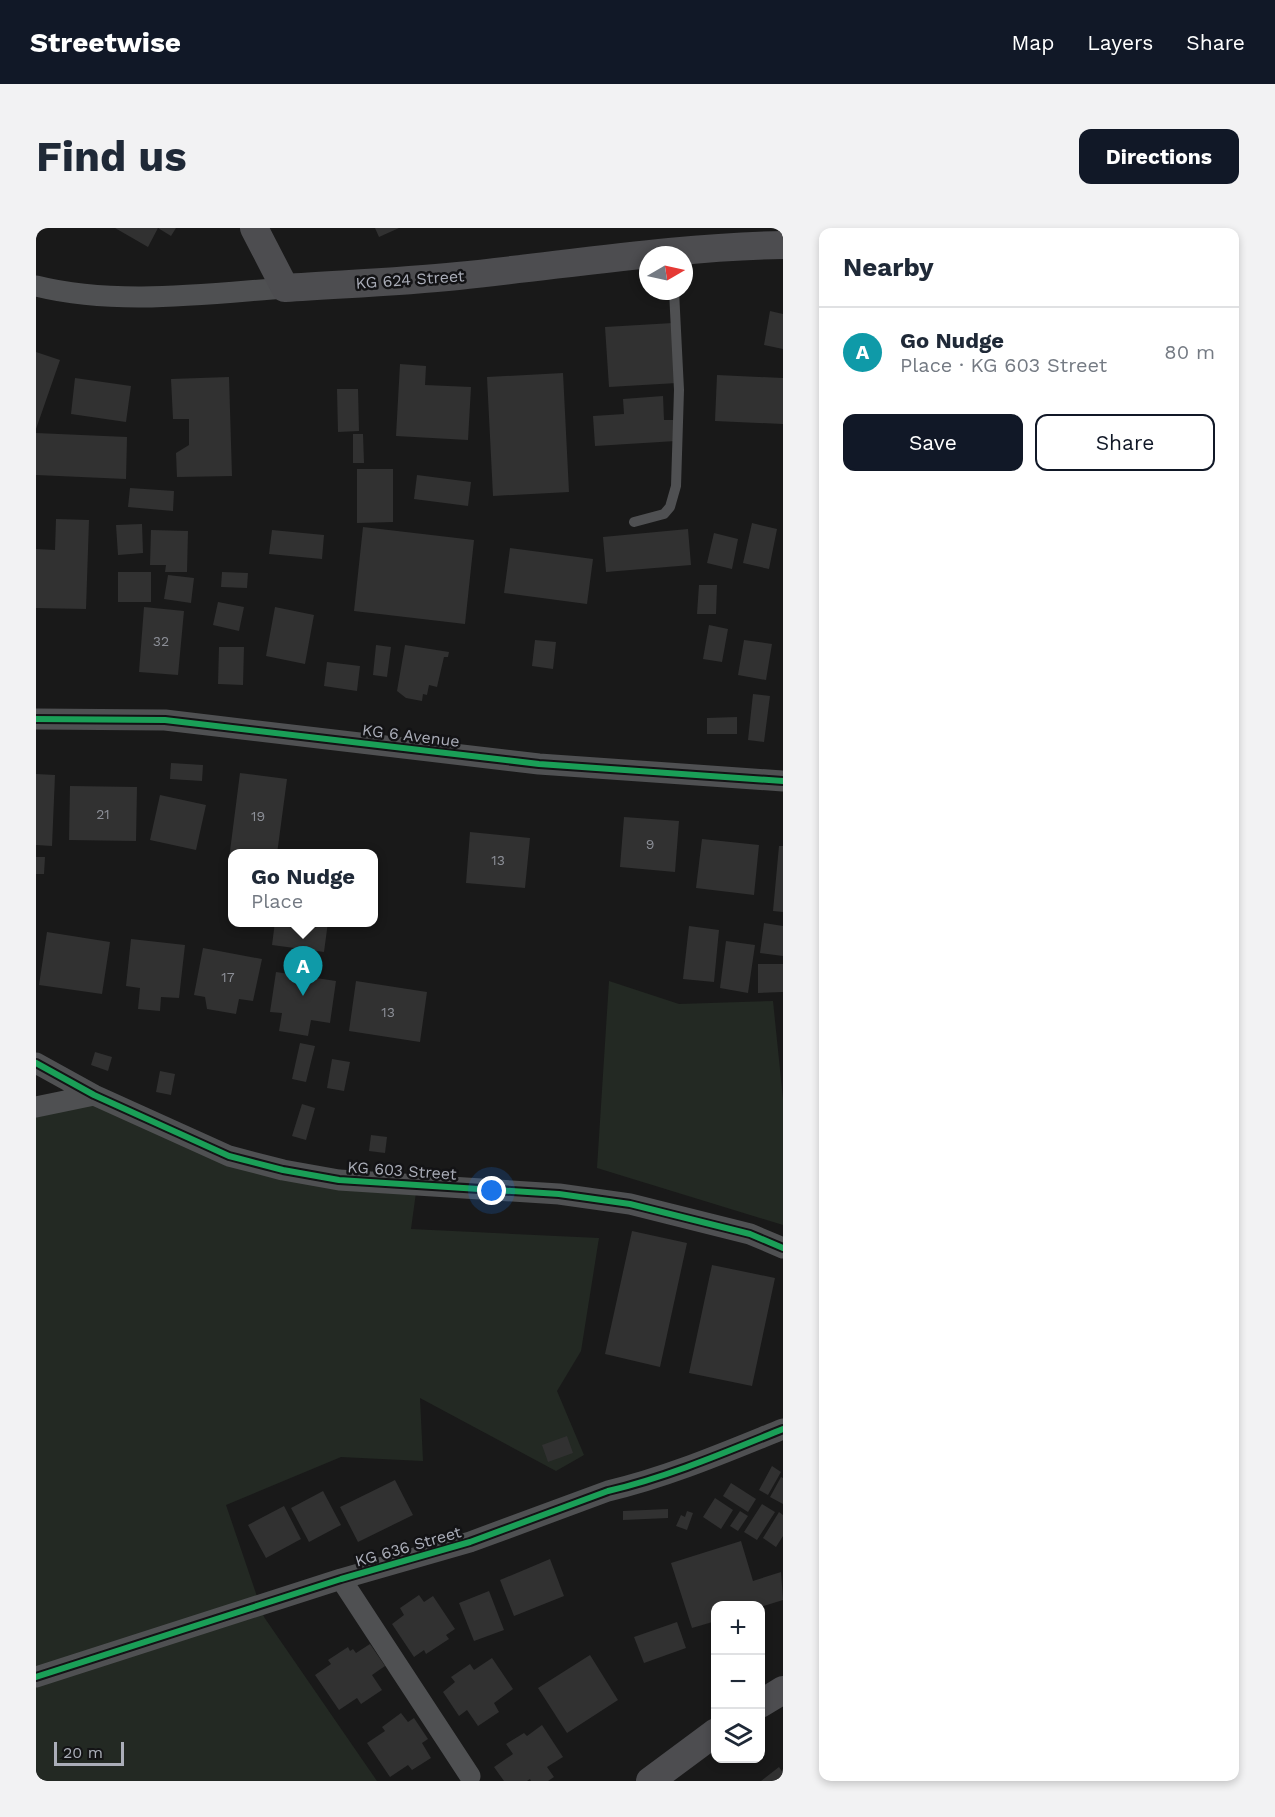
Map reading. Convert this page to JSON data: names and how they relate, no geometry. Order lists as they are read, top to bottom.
{
  "streets": {
    "main road": ["KG 624 Street"],
    "street": ["KG 6 Avenue", "KG 603 Street", "KG 636 Street"]
  },
  "house_numbers": [
    "32",
    "21",
    "19",
    "9",
    "13",
    "17",
    "13"
  ],
  "scale_bar": "20 m",
  "north": "right",
  "page": {
    "header": "Streetwise",
    "nav": ["Map", "Layers", "Share"],
    "buttons": [
      "Directions",
      ["Save", "Share"]
    ],
    "title": "Find us",
    "heading": "Nearby",
    "list": [
      {
        "mark": "A",
        "name": "Go Nudge",
        "note": "Place · KG 603 Street",
        "value": "80 m"
      }
    ],
    "popup": ["Go Nudge", "Place"],
    "pins": "A",
    "map_buttons": ["+", "−"],
    "scale": "20 m"
  }
}
